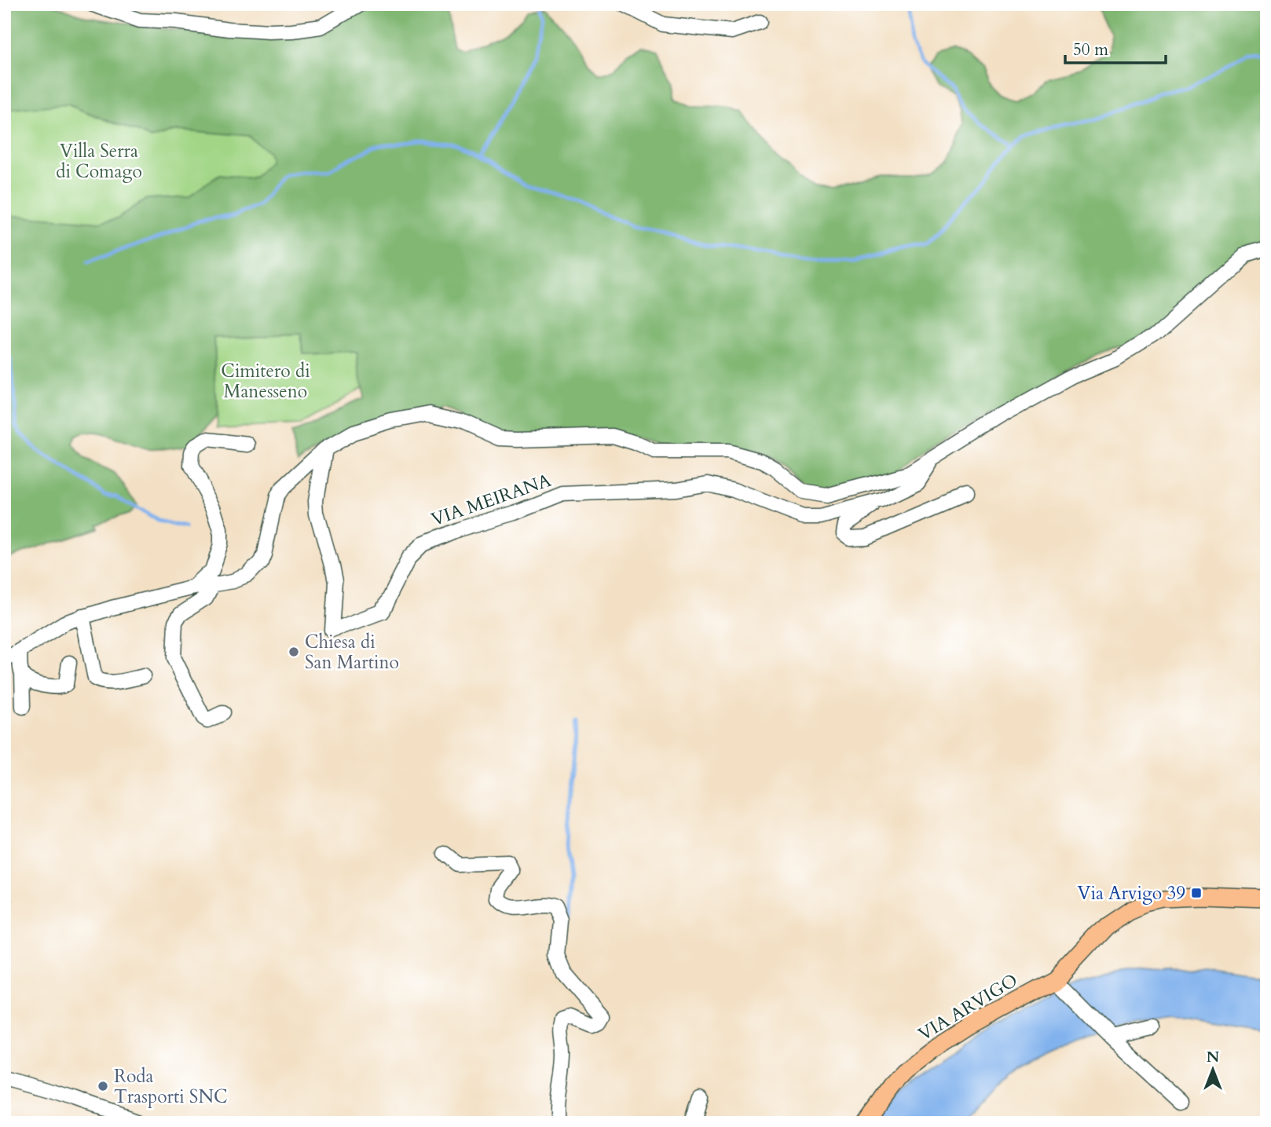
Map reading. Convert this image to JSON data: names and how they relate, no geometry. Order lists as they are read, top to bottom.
{
  "streets": {
    "main road": ["VIA ARVIGO"],
    "street": ["VIA MEIRANA"]
  },
  "parks": ["Villa Serra di Comago", "Cimitero di Manesseno"],
  "places": {
    "other": ["Chiesa di San Martino", "Roda Trasporti SNC"],
    "transit": ["Via Arvigo 39"]
  },
  "scale_bar": "50 m",
  "north": "top"
}
